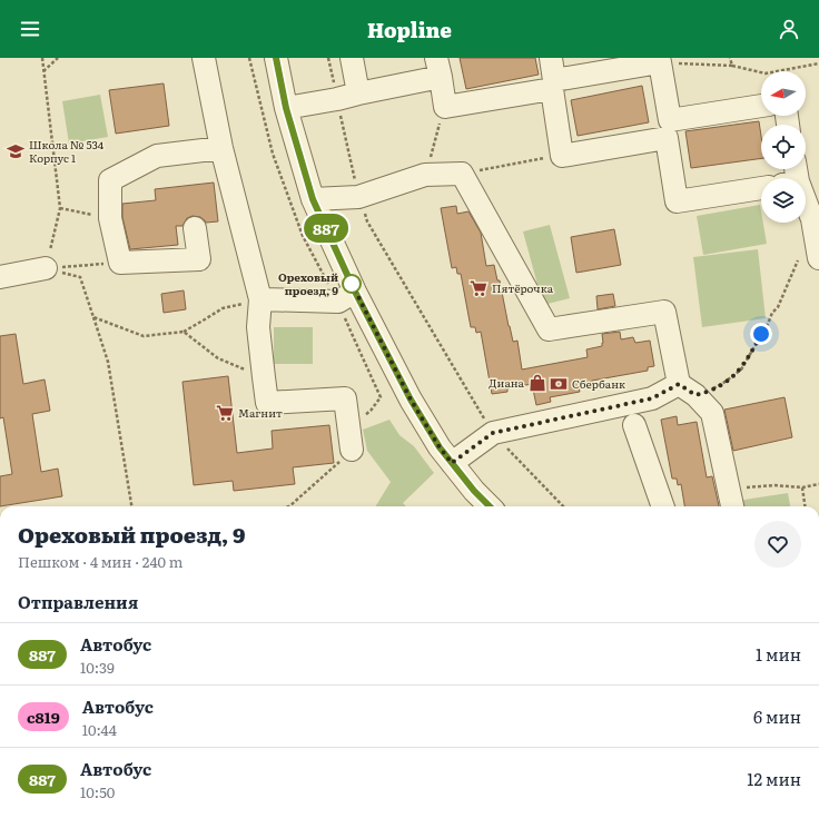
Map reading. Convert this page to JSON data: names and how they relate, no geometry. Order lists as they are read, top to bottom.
{
  "places": {
    "school or university": ["Школа № 534 Корпус 1"],
    "other": ["Ореховый проезд, 9"],
    "supermarket": ["Пятёрочка", "Магнит"],
    "shop": ["Диана"],
    "bank": ["Сбербанк"]
  },
  "lines": ["bus line 887"],
  "north": "left",
  "page": {
    "header": "Hopline",
    "on_map": "887",
    "heading": [
      ["Ореховый проезд, 9", "Пешком · 4 мин · 240 m"],
      "Отправления"
    ],
    "list": [
      {
        "mark": "887",
        "name": "Автобус",
        "note": "10:39",
        "value": "1 мин"
      },
      {
        "mark": "с819",
        "name": "Автобус",
        "note": "10:44",
        "value": "6 мин"
      },
      {
        "mark": "887",
        "name": "Автобус",
        "note": "10:50",
        "value": "12 мин"
      }
    ]
  }
}
